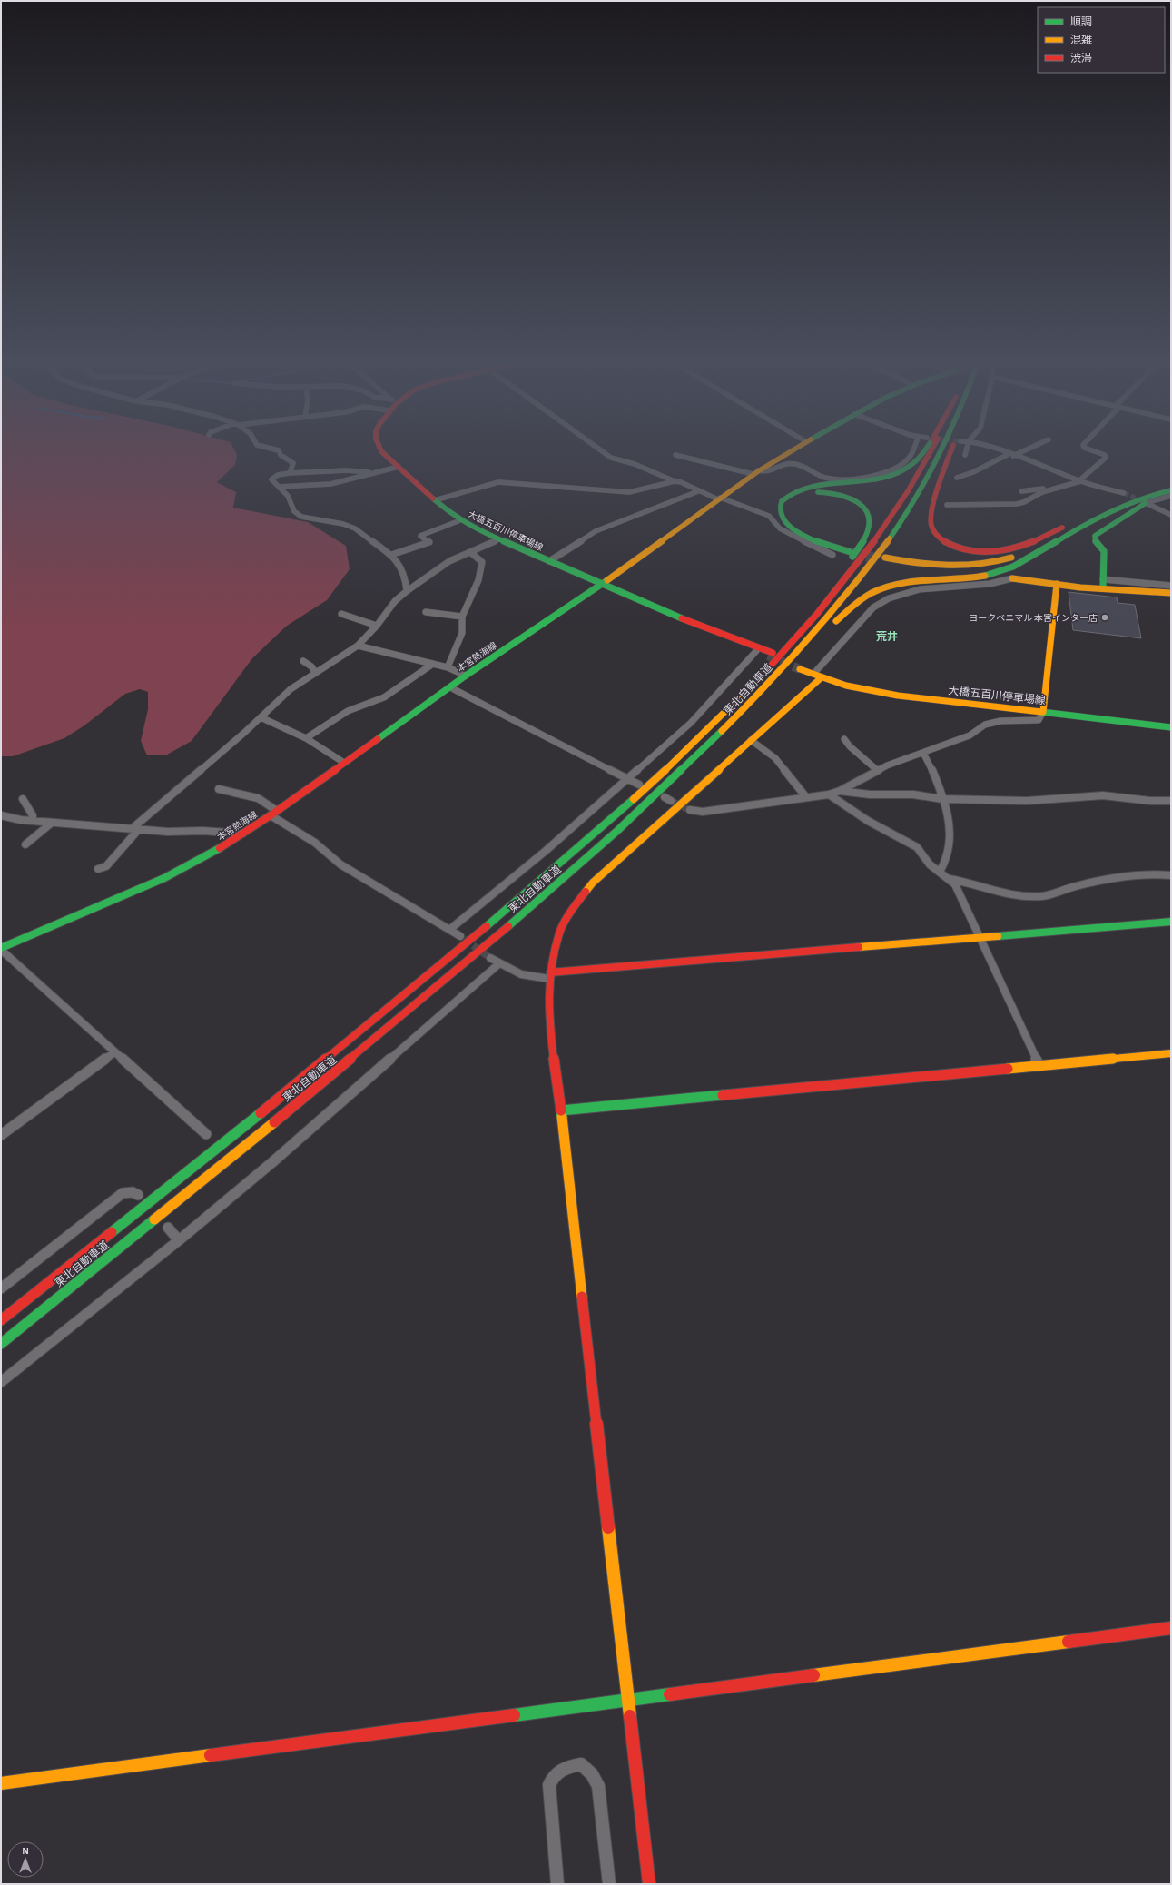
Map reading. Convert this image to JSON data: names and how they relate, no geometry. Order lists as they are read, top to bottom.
{
  "streets": {
    "main road": ["大橋五百川停車場線", "本宮熱海線", "東北自動車道"]
  },
  "crossings": [
    ["大橋五百川停車場線", "本宮熱海線"]
  ],
  "districts": ["荒井"],
  "places": ["ヨークベニマル 本宮インター店"],
  "legend": ["順調", "混雑", "渋滞"],
  "north": "top"
}
